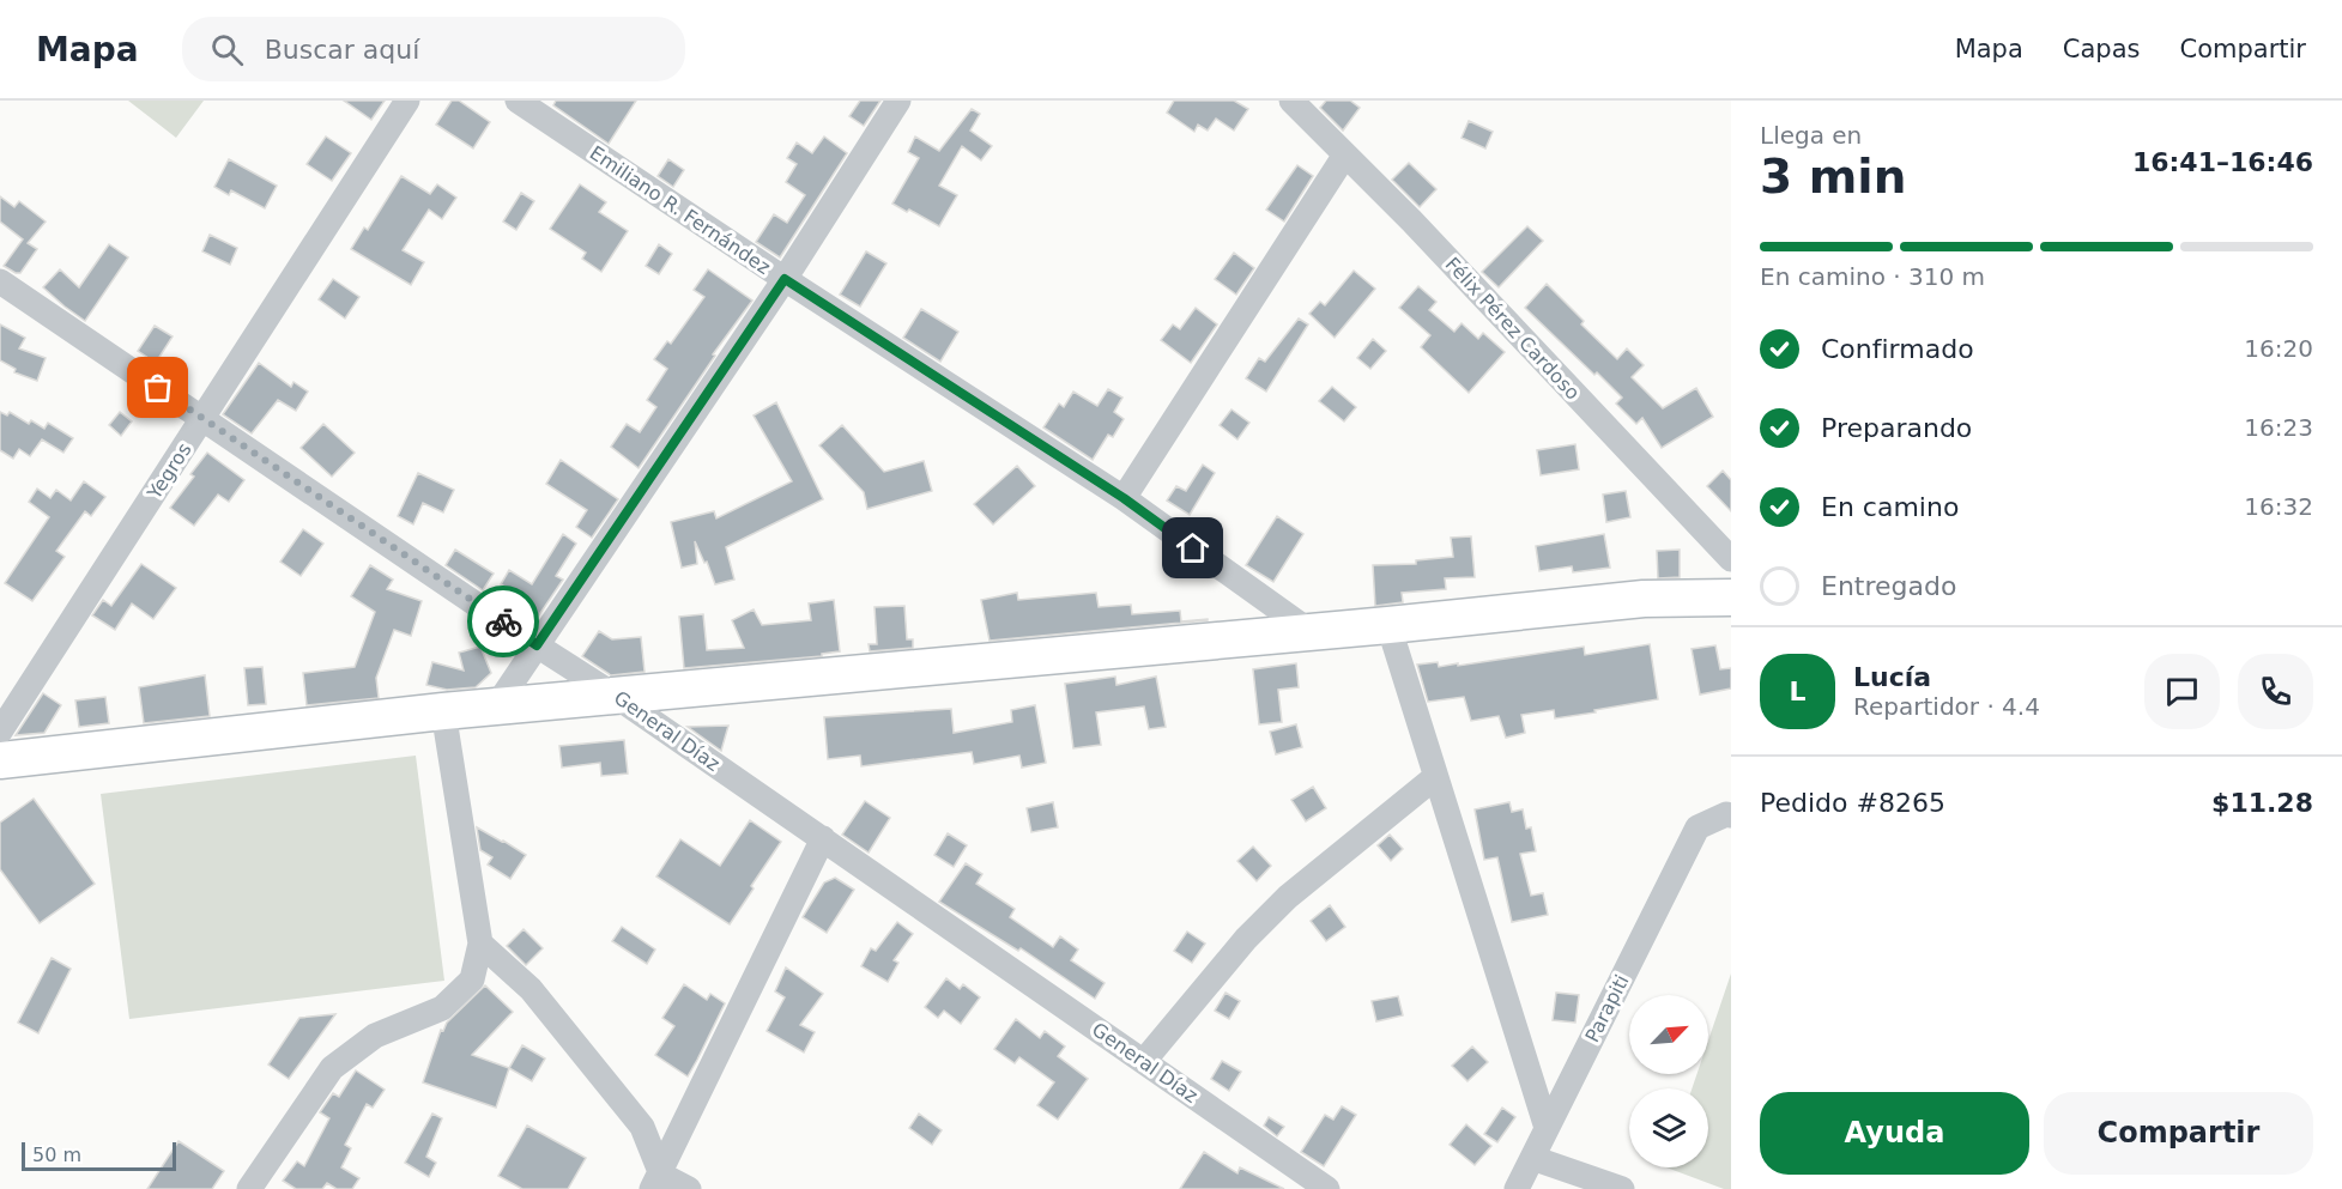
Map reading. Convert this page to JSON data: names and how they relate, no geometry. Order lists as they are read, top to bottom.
{
  "streets": {
    "street": [
      "Emiliano R. Fernández",
      "Félix Pérez Cardoso",
      "Yegros",
      "General Díaz",
      "Parapiti"
    ]
  },
  "crossings": [
    ["Yegros", "General Díaz"]
  ],
  "scale_bar": "50 m",
  "north": "top right",
  "page": {
    "header": "Mapa",
    "search": "Buscar aquí",
    "nav": ["Mapa", "Capas", "Compartir"],
    "heading": ["3 min", "Llega en", "16:41–16:46"],
    "panel": [
      "Lucía",
      "Repartidor · 4.4",
      "Pedido #8265",
      "$11.28"
    ],
    "bar": "En camino · 310 m",
    "list": [
      ["Confirmado", "16:20"],
      ["Preparando", "16:23"],
      ["En camino", "16:32"],
      "Entregado"
    ],
    "round": "L",
    "buttons": ["Ayuda", "Compartir"],
    "scale": "50 m"
  }
}
